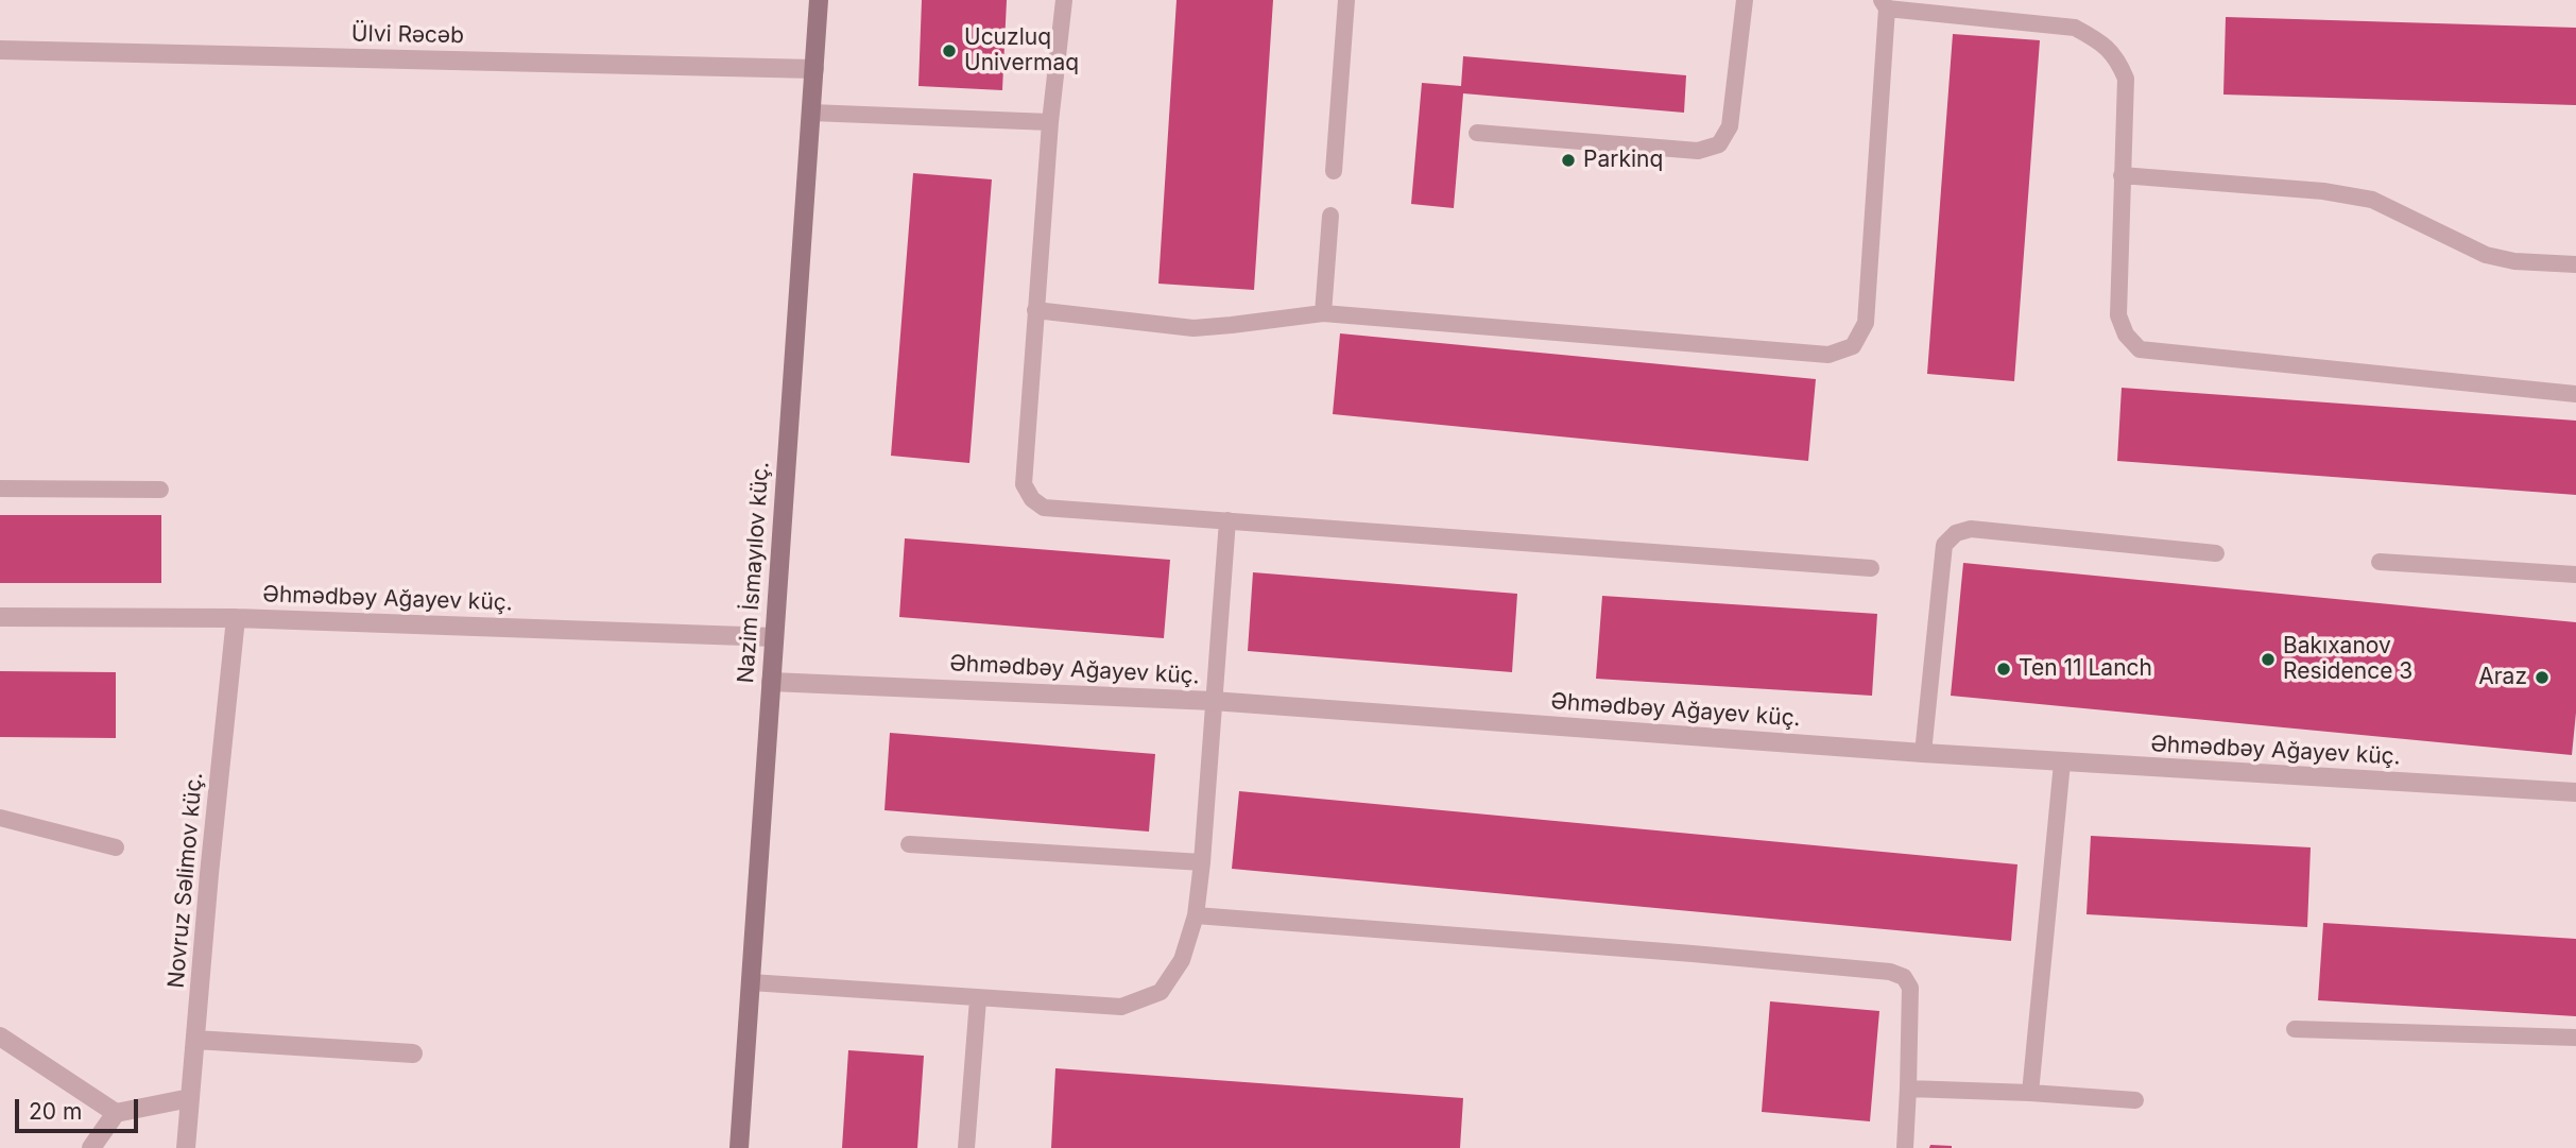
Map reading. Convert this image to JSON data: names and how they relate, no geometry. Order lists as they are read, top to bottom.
{
  "streets": {
    "street": [
      "Ülvi Rəcəb",
      "Nazim İsmayılov küç.",
      "Əhmədbəy Ağayev küç.",
      "Novruz Səlimov küç."
    ]
  },
  "crossings": [
    ["Ülvi Rəcəb", "Nazim İsmayılov küç."],
    ["Nazim İsmayılov küç.", "Əhmədbəy Ağayev küç."],
    ["Əhmədbəy Ağayev küç.", "Novruz Səlimov küç."]
  ],
  "places": [
    "Ucuzluq Univermaq",
    "Parkinq",
    "Bakıxanov Residence 3",
    "Ten 11 Lanch",
    "Araz"
  ],
  "scale_bar": "20 m"
}
